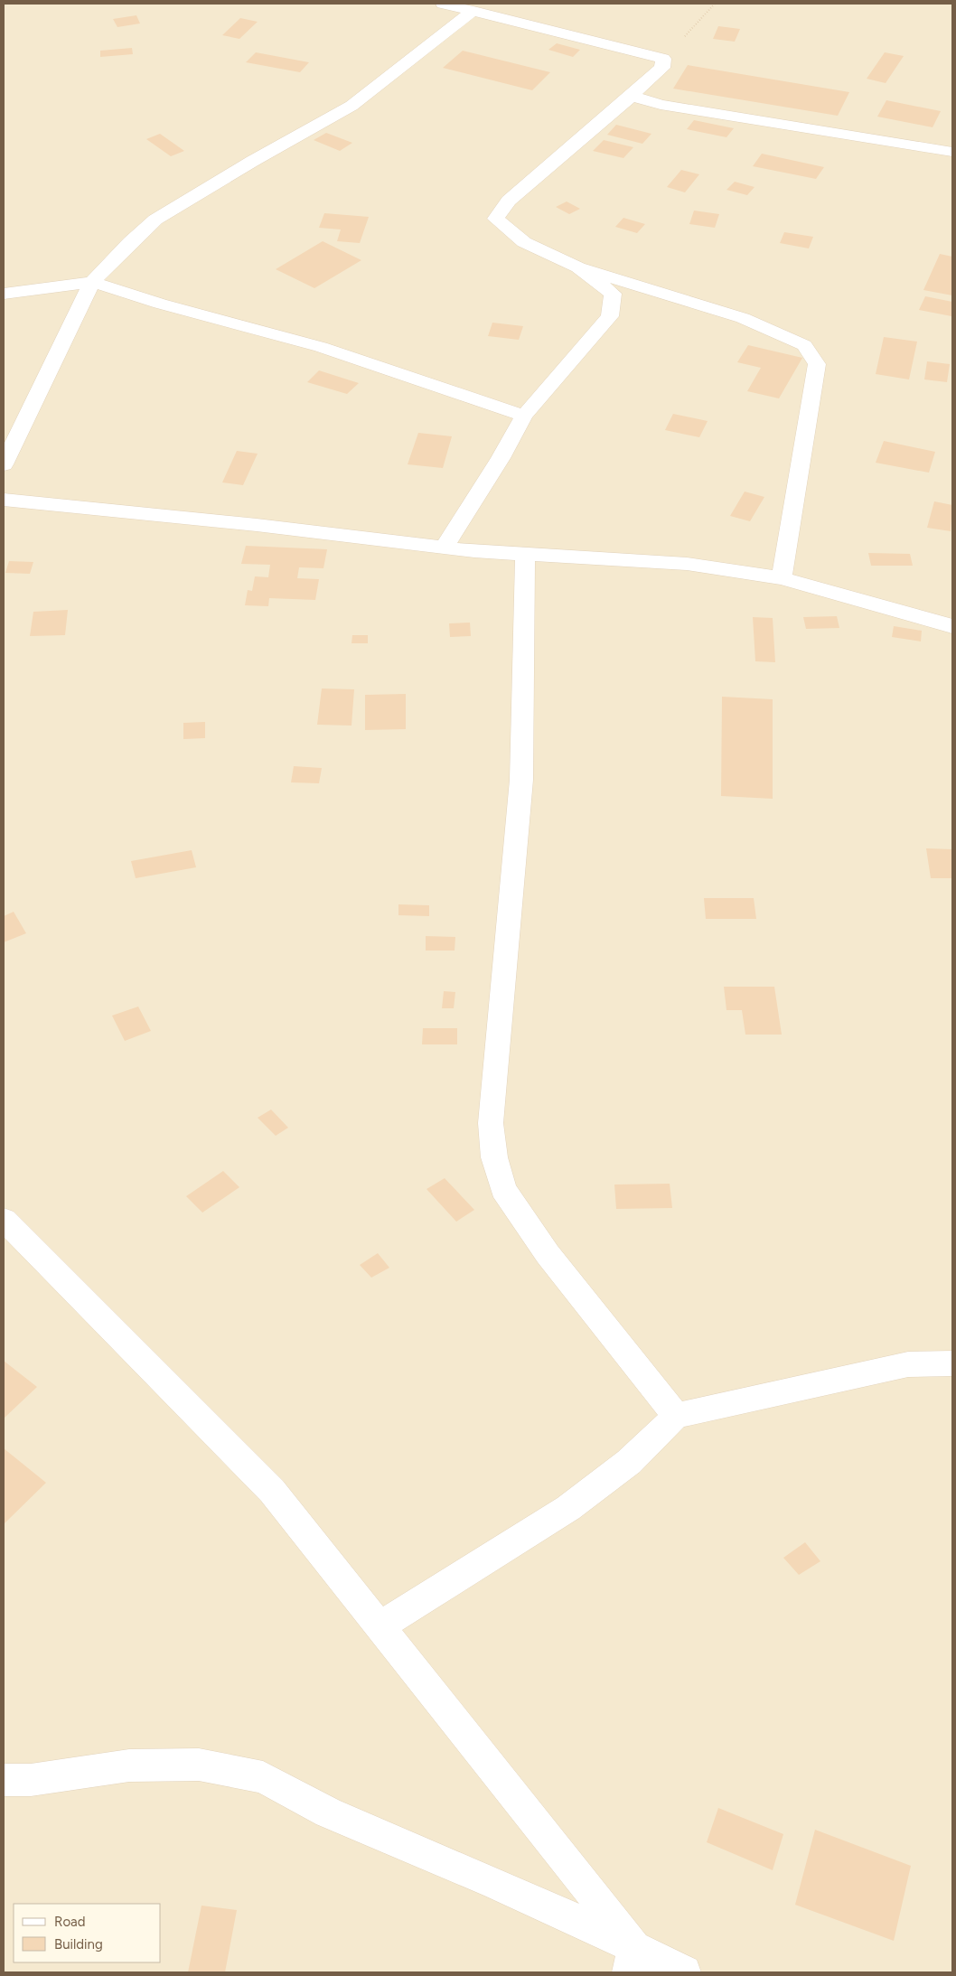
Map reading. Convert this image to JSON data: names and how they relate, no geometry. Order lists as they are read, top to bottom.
{
  "legend": ["Road", "Building"]
}
